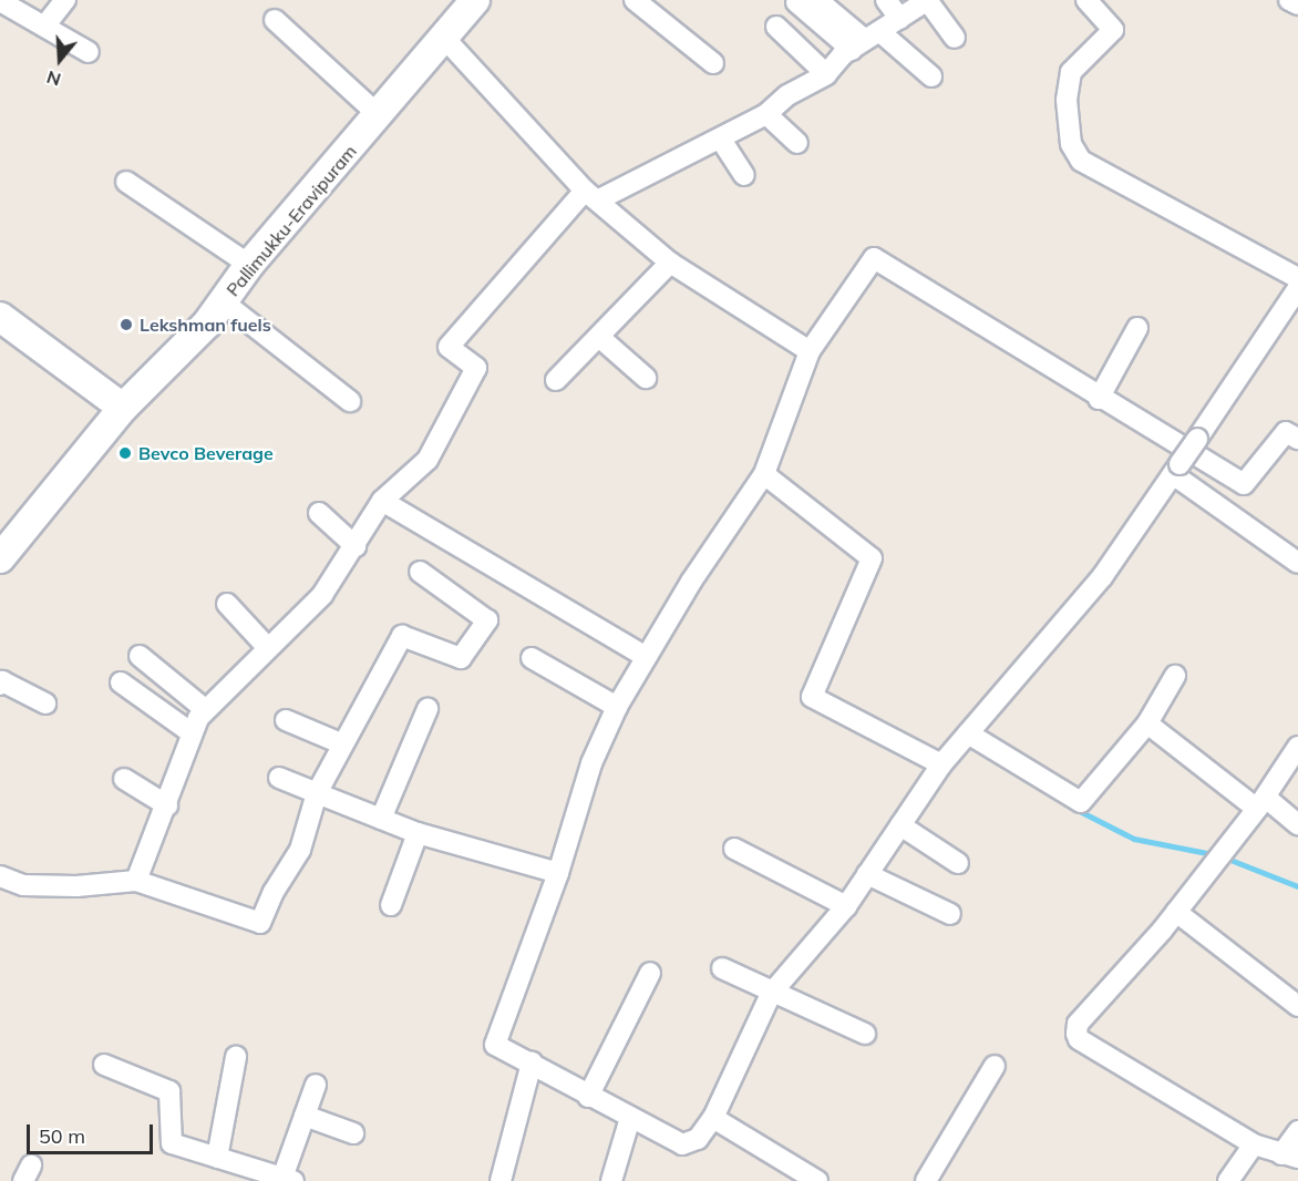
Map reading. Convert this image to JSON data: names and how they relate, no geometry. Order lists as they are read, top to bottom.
{
  "streets": {
    "main road": ["Pallimukku-Eravipuram"]
  },
  "places": ["Lekshman fuels", "Bevco Beverage"],
  "scale_bar": "50 m",
  "north": "bottom"
}
